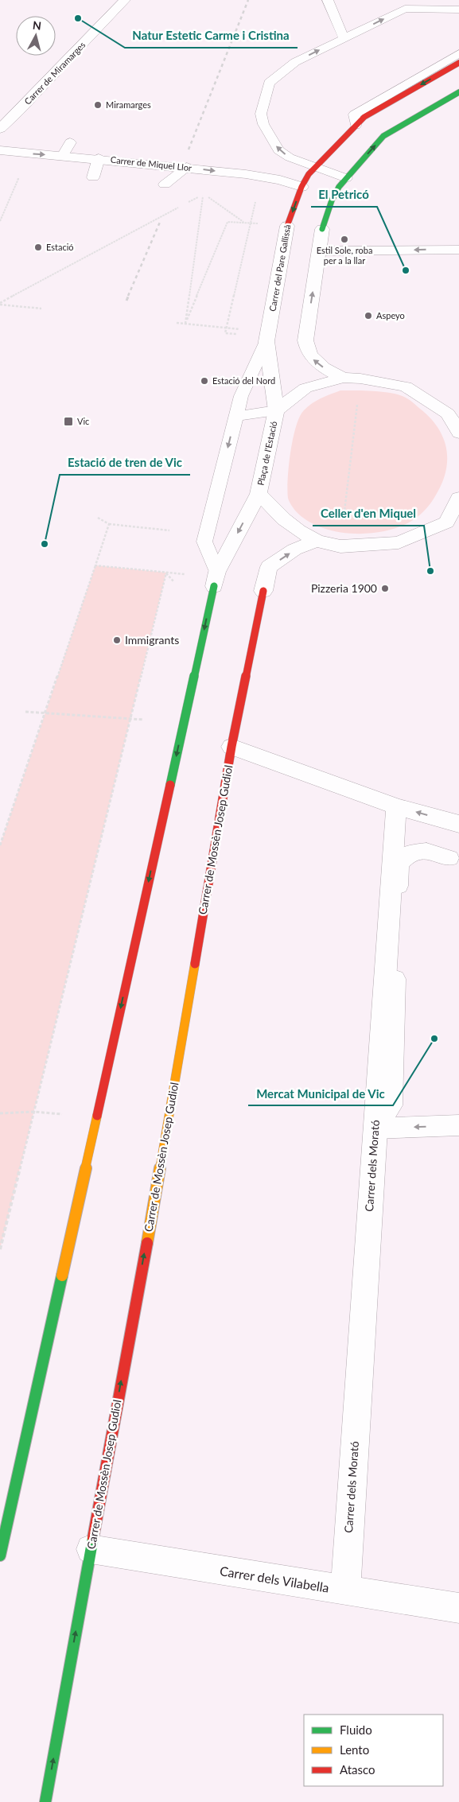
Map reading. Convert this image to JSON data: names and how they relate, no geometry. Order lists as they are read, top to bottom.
{
  "streets": {
    "street": [
      "Carrer de Miramarges",
      "Carrer de Miquel Llor",
      "Carrer del Pare Gallissà",
      "Plaça de l'Estació",
      "Carrer de Mossèn Josep Gudiol",
      "Carrer dels Morató",
      "Carrer dels Vilabella"
    ]
  },
  "crossings": [
    ["Carrer de Miquel Llor", "Carrer del Pare Gallissà"],
    ["Carrer del Pare Gallissà", "Plaça de l'Estació"],
    ["Plaça de l'Estació", "Carrer de Mossèn Josep Gudiol"],
    ["Carrer de Mossèn Josep Gudiol", "Carrer dels Vilabella"],
    ["Carrer dels Morató", "Carrer dels Vilabella"]
  ],
  "one_way": ["Carrer de Miquel Llor"],
  "places": {
    "other": [
      "Natur Estetic Carme i Cristina",
      "Miramarges",
      "Estil Sole, roba per a la llar",
      "Estació",
      "El Petricó",
      "Aspeyo",
      "Estació del Nord",
      "Estació de tren de Vic",
      "Celler d'en Miquel",
      "Pizzeria 1900",
      "Immigrants",
      "Mercat Municipal de Vic"
    ],
    "transit": ["Vic"]
  },
  "legend": ["Fluido", "Lento", "Atasco"],
  "north": "top"
}
